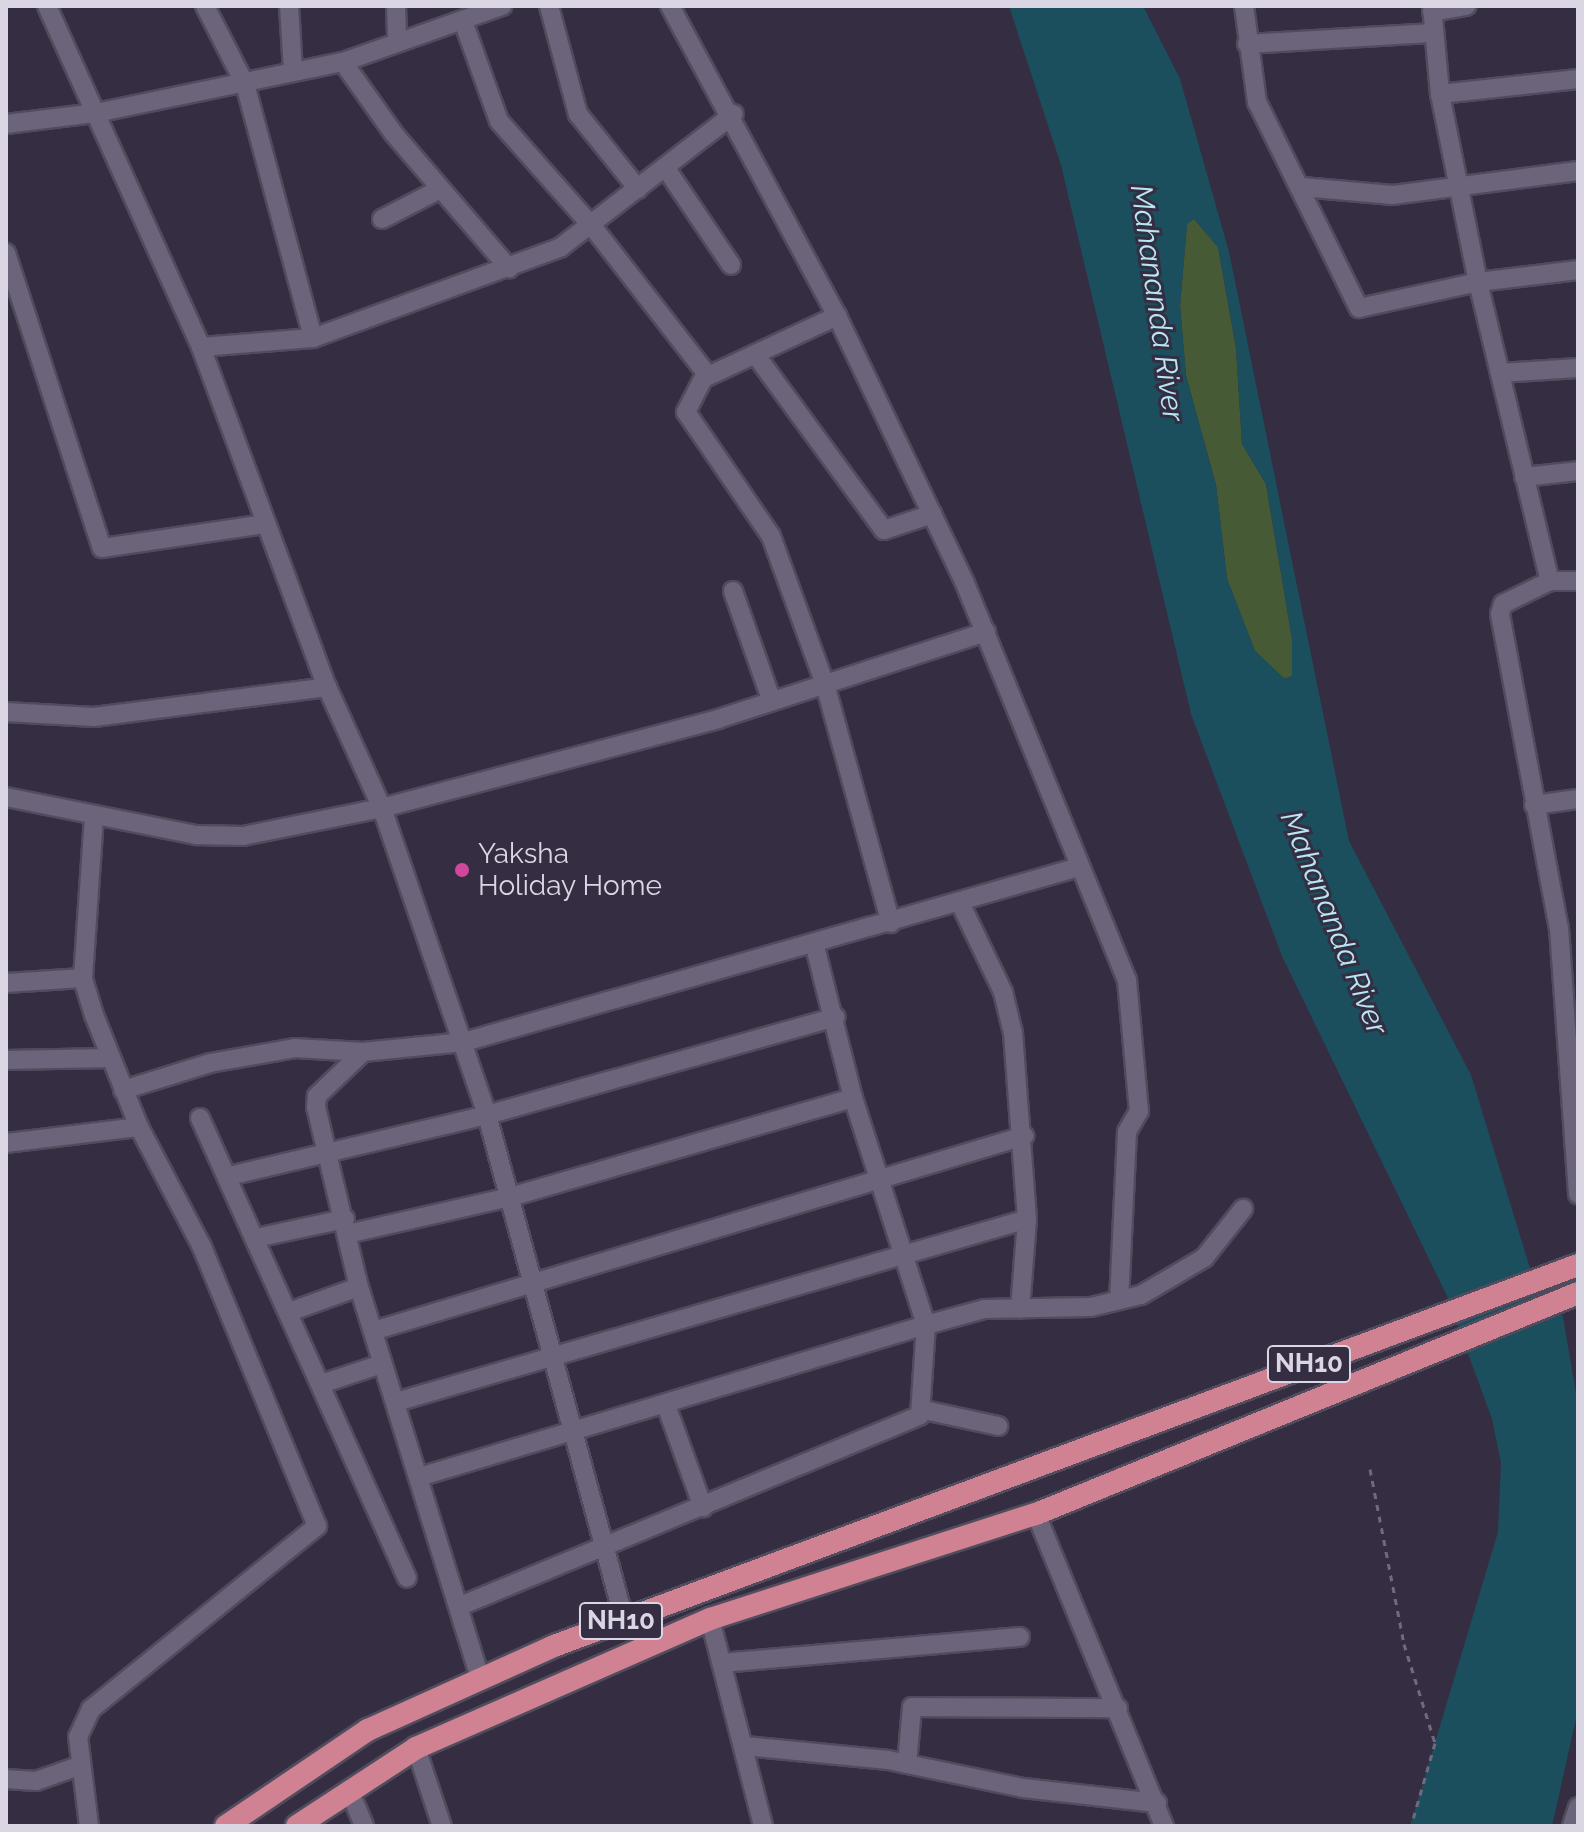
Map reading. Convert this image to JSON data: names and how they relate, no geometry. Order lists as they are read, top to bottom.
{
  "streets": {
    "highway": ["NH10"]
  },
  "water": ["Mahananda River"],
  "places": ["Yaksha Holiday Home"]
}
